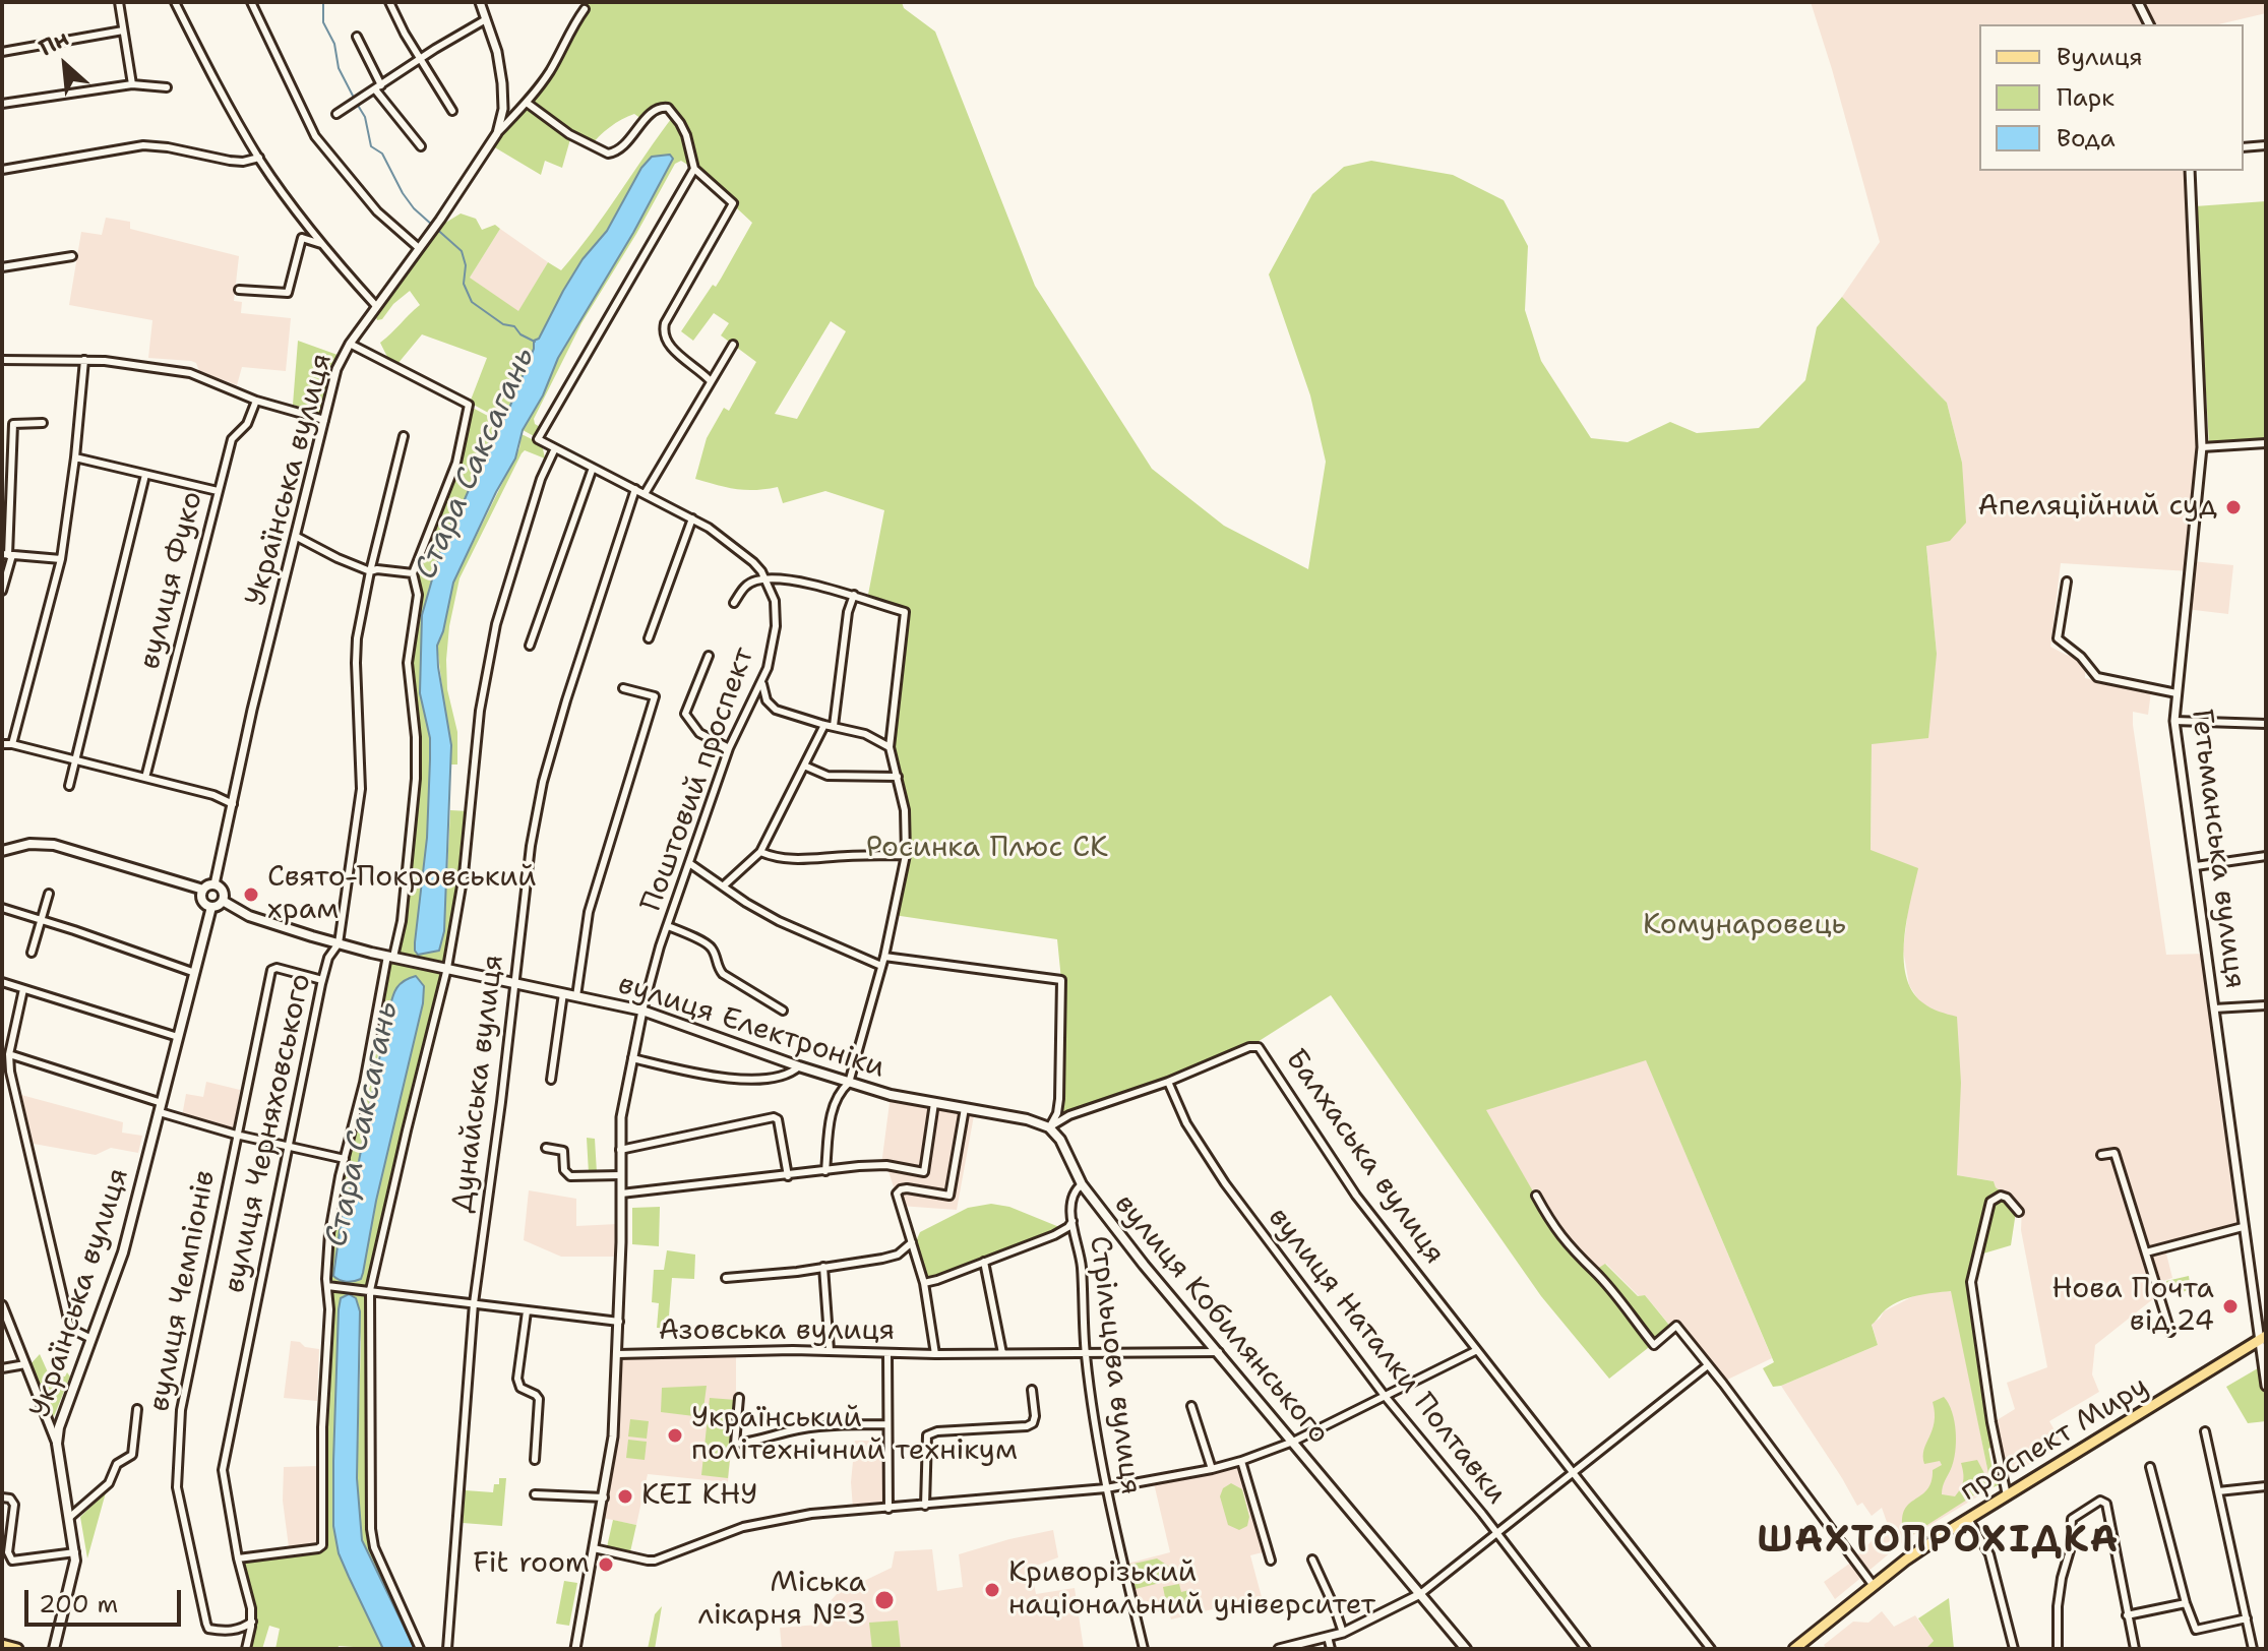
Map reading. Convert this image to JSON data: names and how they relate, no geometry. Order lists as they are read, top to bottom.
{
  "streets": {
    "main road": [
      "Українська вулиця",
      "вулиця Електроніки",
      "вулиця Кобилянського",
      "проспект Миру"
    ],
    "street": [
      "вулиця Фуко",
      "Поштовий проспект",
      "Гетьманська вулиця",
      "Дунайська вулиця",
      "вулиця Черняховського",
      "Балхаська вулиця",
      "вулиця Чемпіонів",
      "Азовська вулиця",
      "вулиця Наталки Полтавки",
      "Стрільцова вулиця"
    ]
  },
  "crossings": [
    ["Українська вулиця", "вулиця Електроніки"],
    ["Поштовий проспект", "вулиця Електроніки"],
    ["Поштовий проспект", "Дунайська вулиця"],
    ["Поштовий проспект", "Азовська вулиця"],
    ["Гетьманська вулиця", "проспект Миру"],
    ["вулиця Електроніки", "Дунайська вулиця"],
    ["вулиця Електроніки", "вулиця Черняховського"],
    ["вулиця Електроніки", "Балхаська вулиця"],
    ["вулиця Електроніки", "вулиця Кобилянського"],
    ["вулиця Електроніки", "Азовська вулиця"],
    ["вулиця Черняховського", "вулиця Чемпіонів"],
    ["Балхаська вулиця", "вулиця Кобилянського"],
    ["Балхаська вулиця", "вулиця Наталки Полтавки"],
    ["вулиця Кобилянського", "Азовська вулиця"],
    ["вулиця Кобилянського", "Стрільцова вулиця"],
    ["Азовська вулиця", "Стрільцова вулиця"]
  ],
  "districts": ["ШАХТОПРОХІДКА"],
  "water": ["Стара Саксагань"],
  "parks": ["Росинка Плюс СК", "Комунаровець"],
  "places": [
    "Апеляційний суд",
    "Свято-Покровський храм",
    "Нова Почта від.24",
    "Український політехнічний технікум",
    "КЕІ КНУ",
    "Fit room",
    "Криворізький національний університет",
    "Міська лікарня №3"
  ],
  "legend": ["Вулиця", "Парк", "Вода"],
  "scale_bar": "200 m",
  "north": "top left"
}
